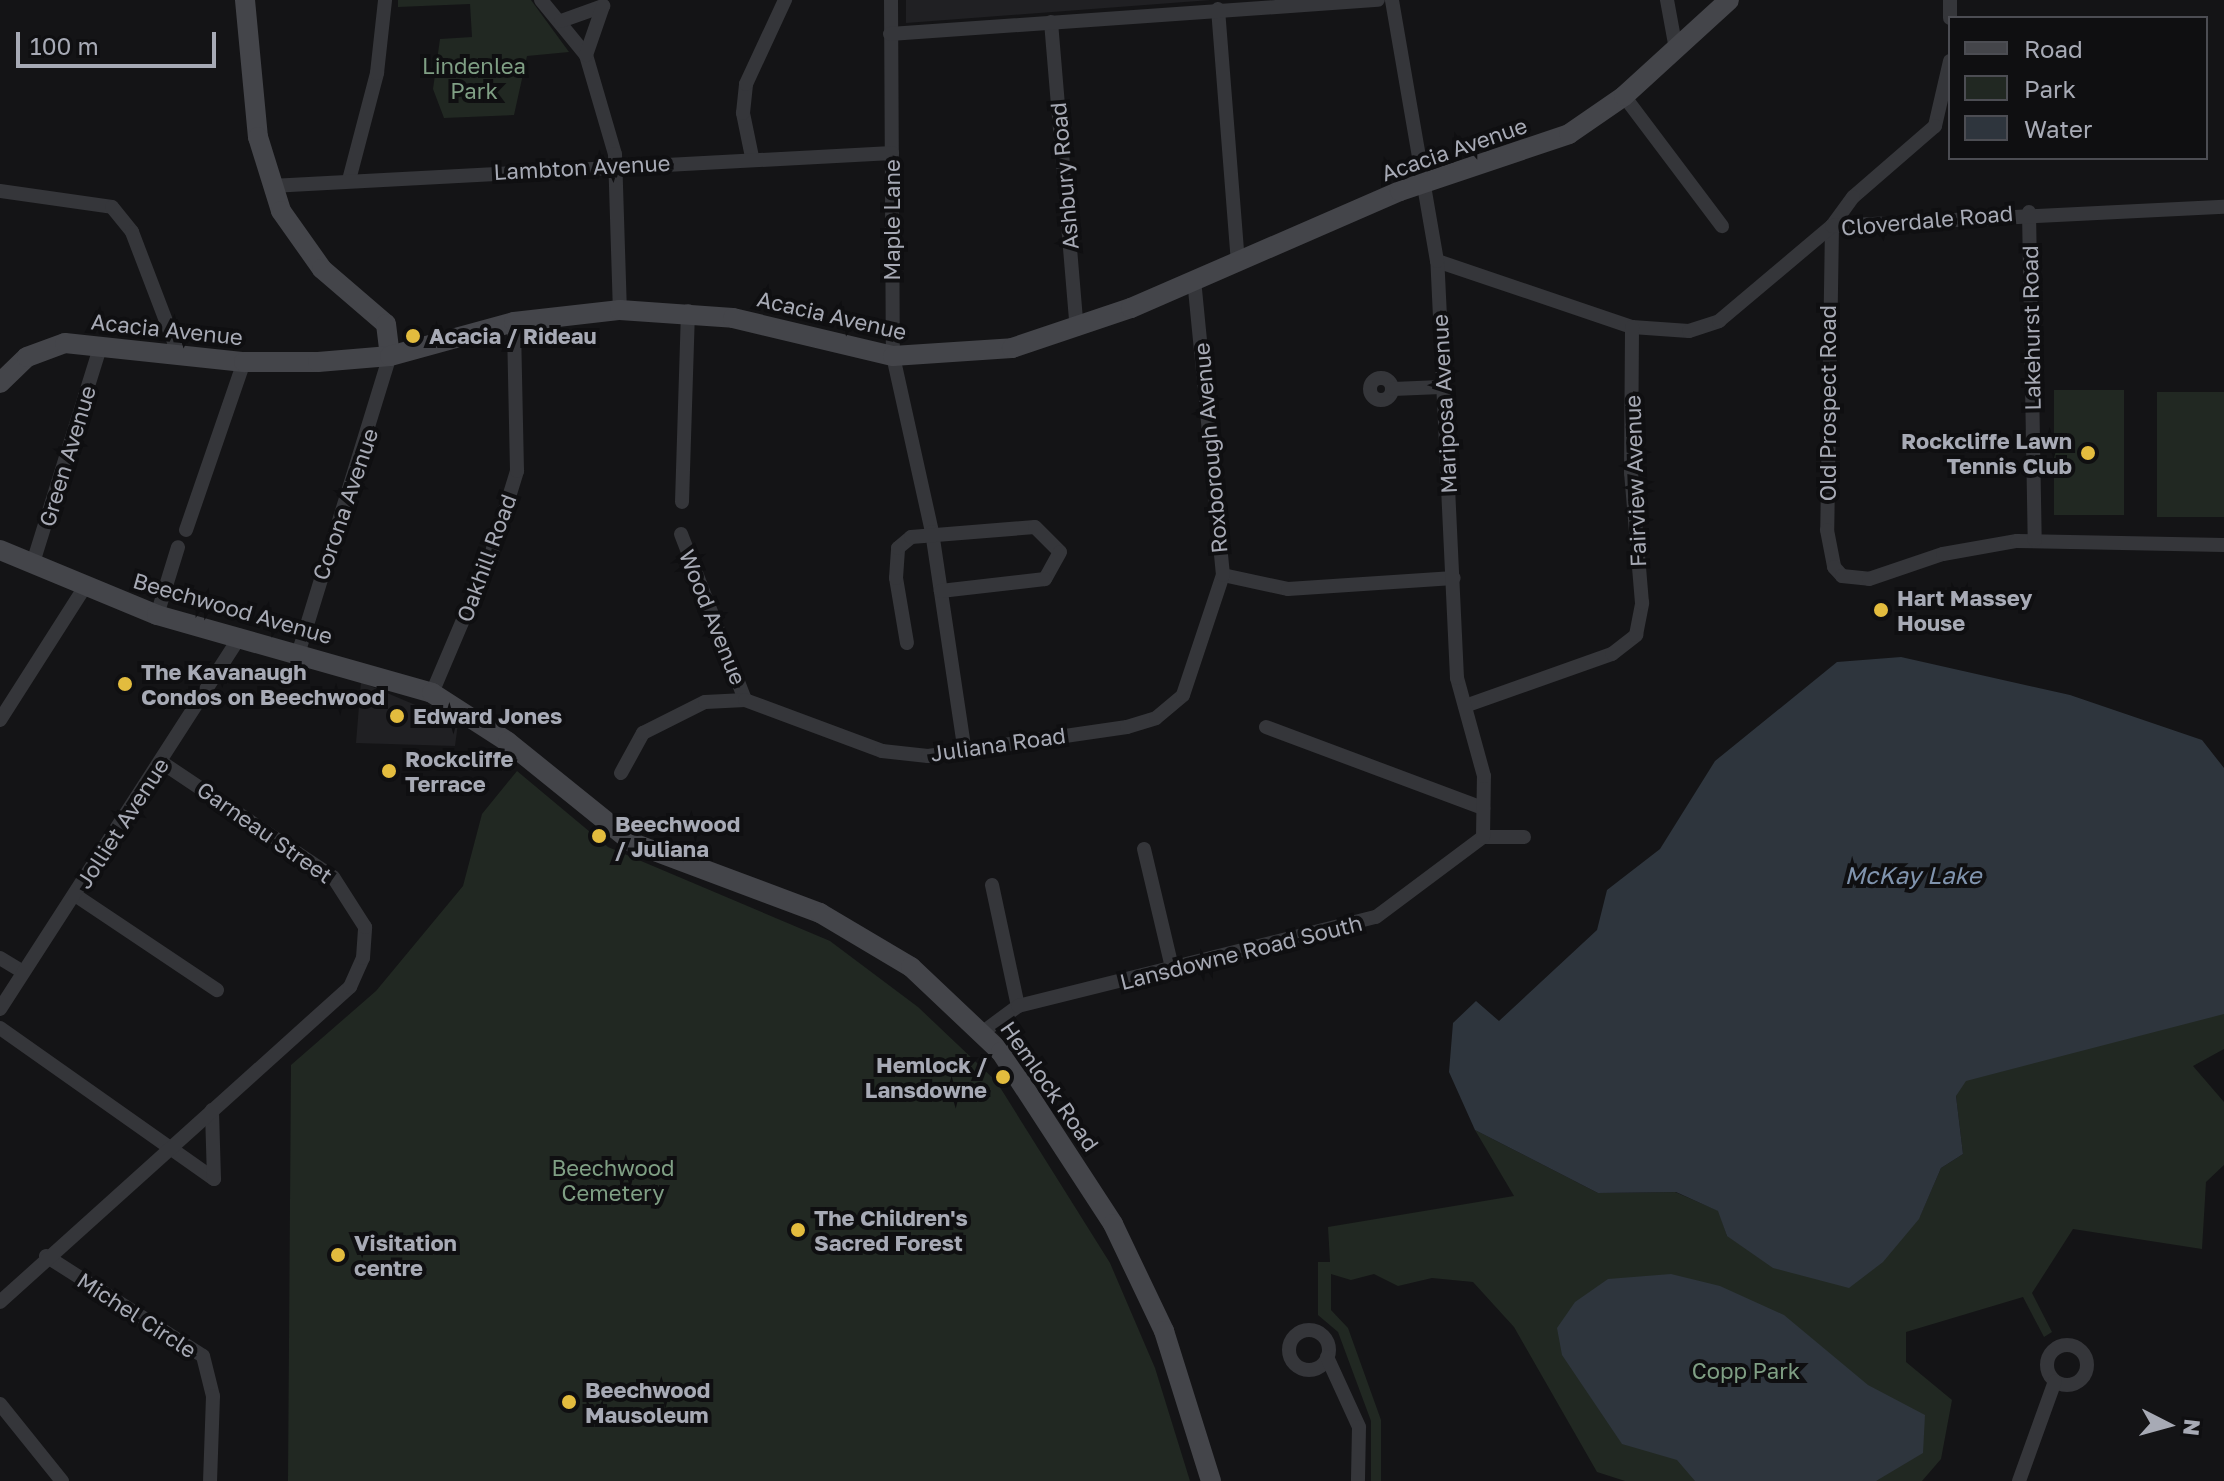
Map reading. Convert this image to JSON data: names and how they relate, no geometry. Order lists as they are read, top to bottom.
{
  "streets": {
    "street": [
      "Acacia Avenue",
      "Lambton Avenue",
      "Ashbury Road",
      "Maple Lane",
      "Cloverdale Road",
      "Lakehurst Road",
      "Old Prospect Road",
      "Mariposa Avenue",
      "Roxborough Avenue",
      "Green Avenue",
      "Fairview Avenue",
      "Corona Avenue",
      "Oakhill Road",
      "Beechwood Avenue",
      "Wood Avenue",
      "Juliana Road",
      "Jolliet Avenue",
      "Garneau Street",
      "Lansdowne Road South",
      "Hemlock Road",
      "Michel Circle"
    ]
  },
  "crossings": [
    ["Acacia Avenue", "Ashbury Road"],
    ["Acacia Avenue", "Maple Lane"],
    ["Acacia Avenue", "Mariposa Avenue"],
    ["Acacia Avenue", "Roxborough Avenue"],
    ["Acacia Avenue", "Green Avenue"],
    ["Acacia Avenue", "Corona Avenue"],
    ["Acacia Avenue", "Oakhill Road"],
    ["Lambton Avenue", "Maple Lane"],
    ["Maple Lane", "Juliana Road"],
    ["Cloverdale Road", "Lakehurst Road"],
    ["Cloverdale Road", "Old Prospect Road"],
    ["Cloverdale Road", "Mariposa Avenue"],
    ["Cloverdale Road", "Fairview Avenue"],
    ["Lakehurst Road", "Old Prospect Road"],
    ["Mariposa Avenue", "Roxborough Avenue"],
    ["Mariposa Avenue", "Fairview Avenue"],
    ["Roxborough Avenue", "Juliana Road"],
    ["Green Avenue", "Beechwood Avenue"],
    ["Corona Avenue", "Beechwood Avenue"],
    ["Oakhill Road", "Beechwood Avenue"],
    ["Beechwood Avenue", "Jolliet Avenue"],
    ["Beechwood Avenue", "Hemlock Road"],
    ["Wood Avenue", "Juliana Road"],
    ["Jolliet Avenue", "Garneau Street"],
    ["Lansdowne Road South", "Hemlock Road"]
  ],
  "water": ["McKay Lake"],
  "parks": ["Lindenlea Park", "Beechwood Cemetery", "Copp Park"],
  "places": [
    "Acacia / Rideau",
    "Rockcliffe Lawn Tennis Club",
    "Hart Massey House",
    "The Kavanaugh Condos on Beechwood",
    "Edward Jones",
    "Rockcliffe Terrace",
    "Beechwood / Juliana",
    "Hemlock / Lansdowne",
    "The Children's Sacred Forest",
    "Visitation centre",
    "Beechwood Mausoleum"
  ],
  "legend": ["Road", "Park", "Water"],
  "scale_bar": "100 m",
  "north": "right"
}
